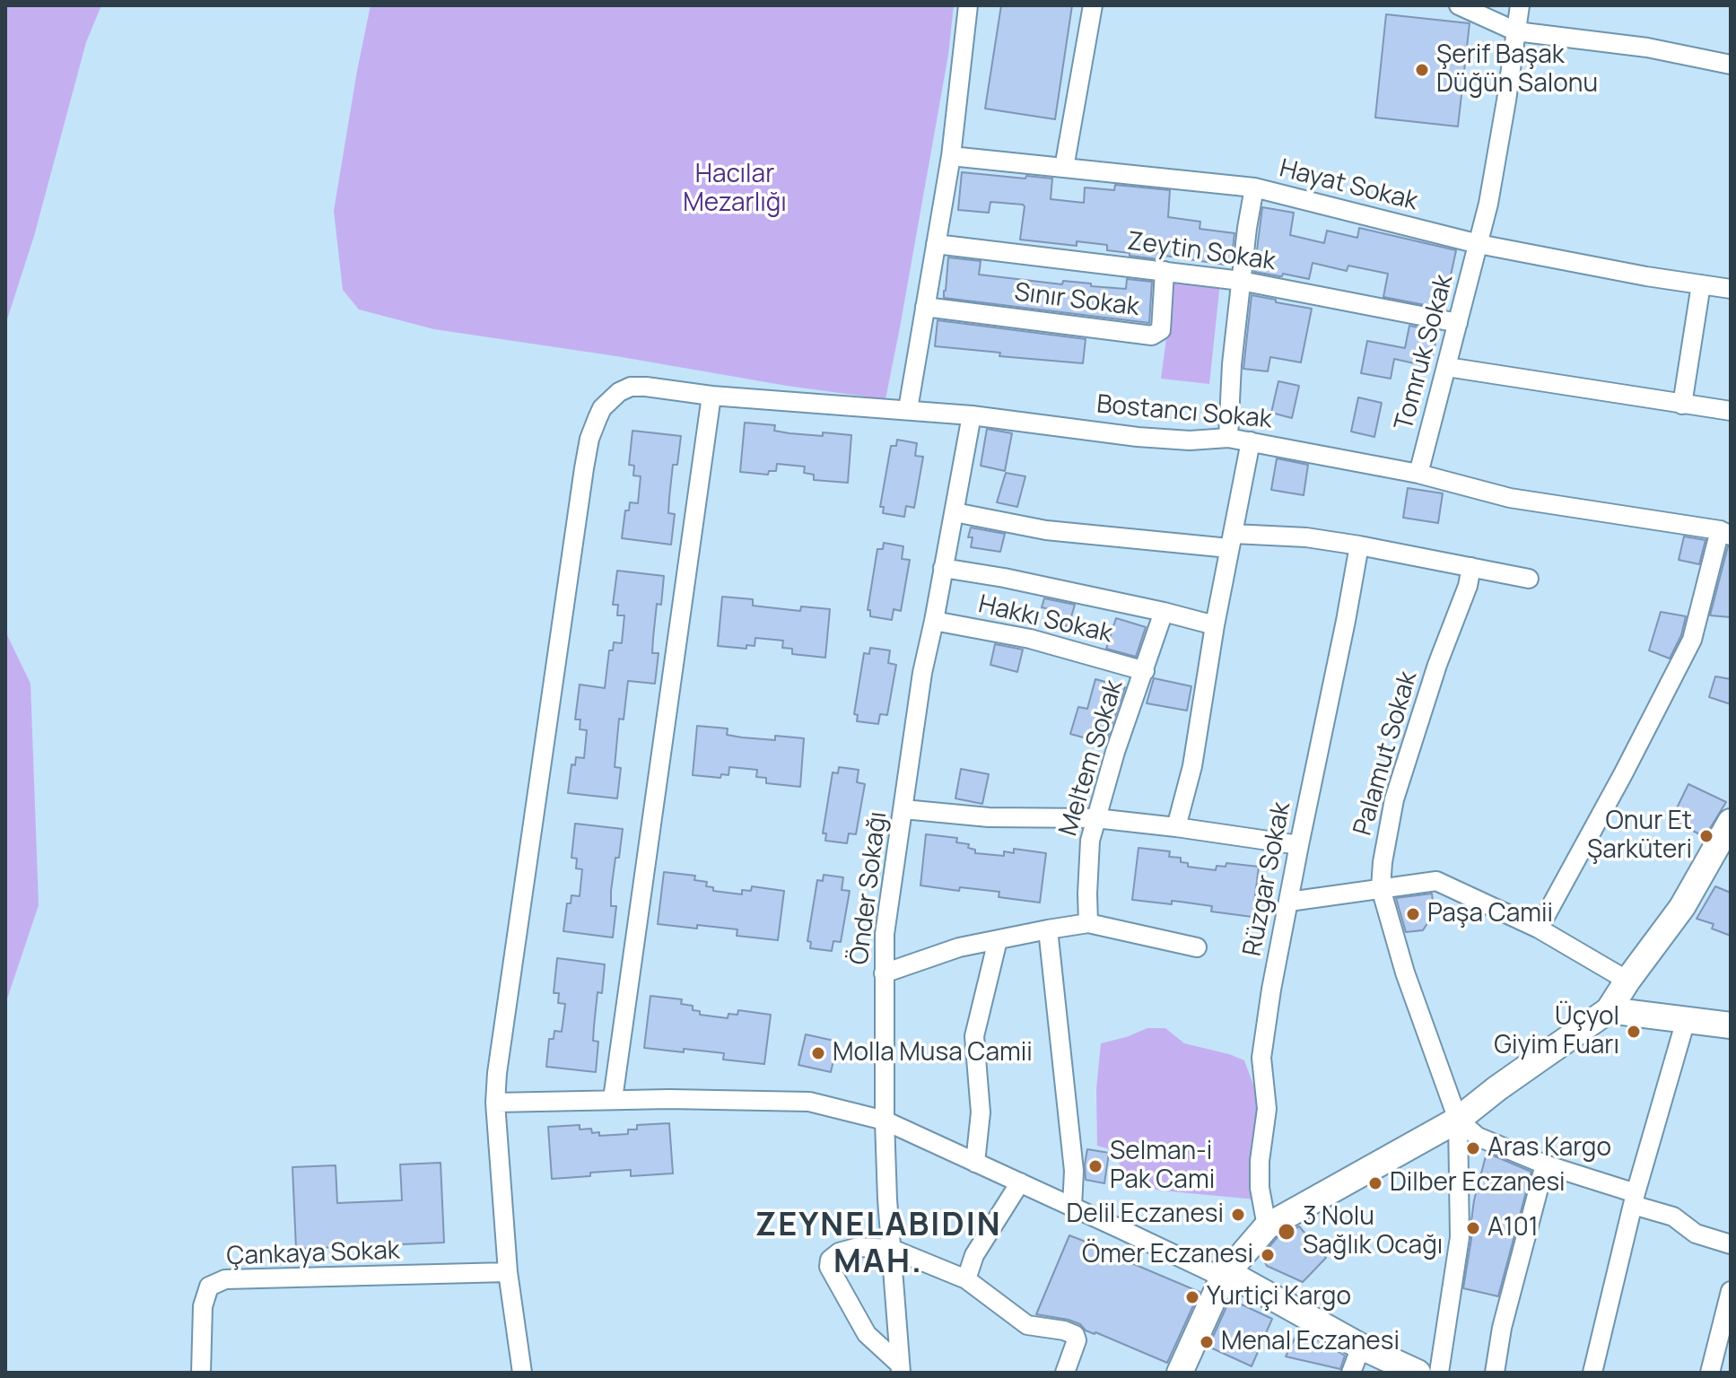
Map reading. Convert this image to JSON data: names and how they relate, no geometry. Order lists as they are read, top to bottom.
{
  "streets": {
    "street": [
      "Hayat Sokak",
      "Zeytin Sokak",
      "Sınır Sokak",
      "Tomruk Sokak",
      "Bostancı Sokak",
      "Hakkı Sokak",
      "Palamut Sokak",
      "Meltem Sokak",
      "Rüzgar Sokak",
      "Önder Sokağı",
      "Çankaya Sokak"
    ]
  },
  "crossings": [
    ["Hayat Sokak", "Tomruk Sokak"],
    ["Zeytin Sokak", "Sınır Sokak"],
    ["Zeytin Sokak", "Tomruk Sokak"],
    ["Tomruk Sokak", "Bostancı Sokak"],
    ["Bostancı Sokak", "Önder Sokağı"],
    ["Bostancı Sokak", "Çankaya Sokak"],
    ["Hakkı Sokak", "Meltem Sokak"],
    ["Hakkı Sokak", "Önder Sokağı"]
  ],
  "districts": ["ZEYNELABIDIN MAH."],
  "parks": ["Hacılar Mezarlığı"],
  "places": [
    "Şerif Başak Düğün Salonu",
    "Onur Et Şarküteri",
    "Paşa Camii",
    "Üçyol Giyim Fuarı",
    "Molla Musa Camii",
    "Aras Kargo",
    "Selman-i Pak Cami",
    "Dilber Eczanesi",
    "Delil Eczanesi",
    "A101",
    "3 Nolu Sağlık Ocağı",
    "Ömer Eczanesi",
    "Yurtiçi Kargo",
    "Menal Eczanesi"
  ]
}
